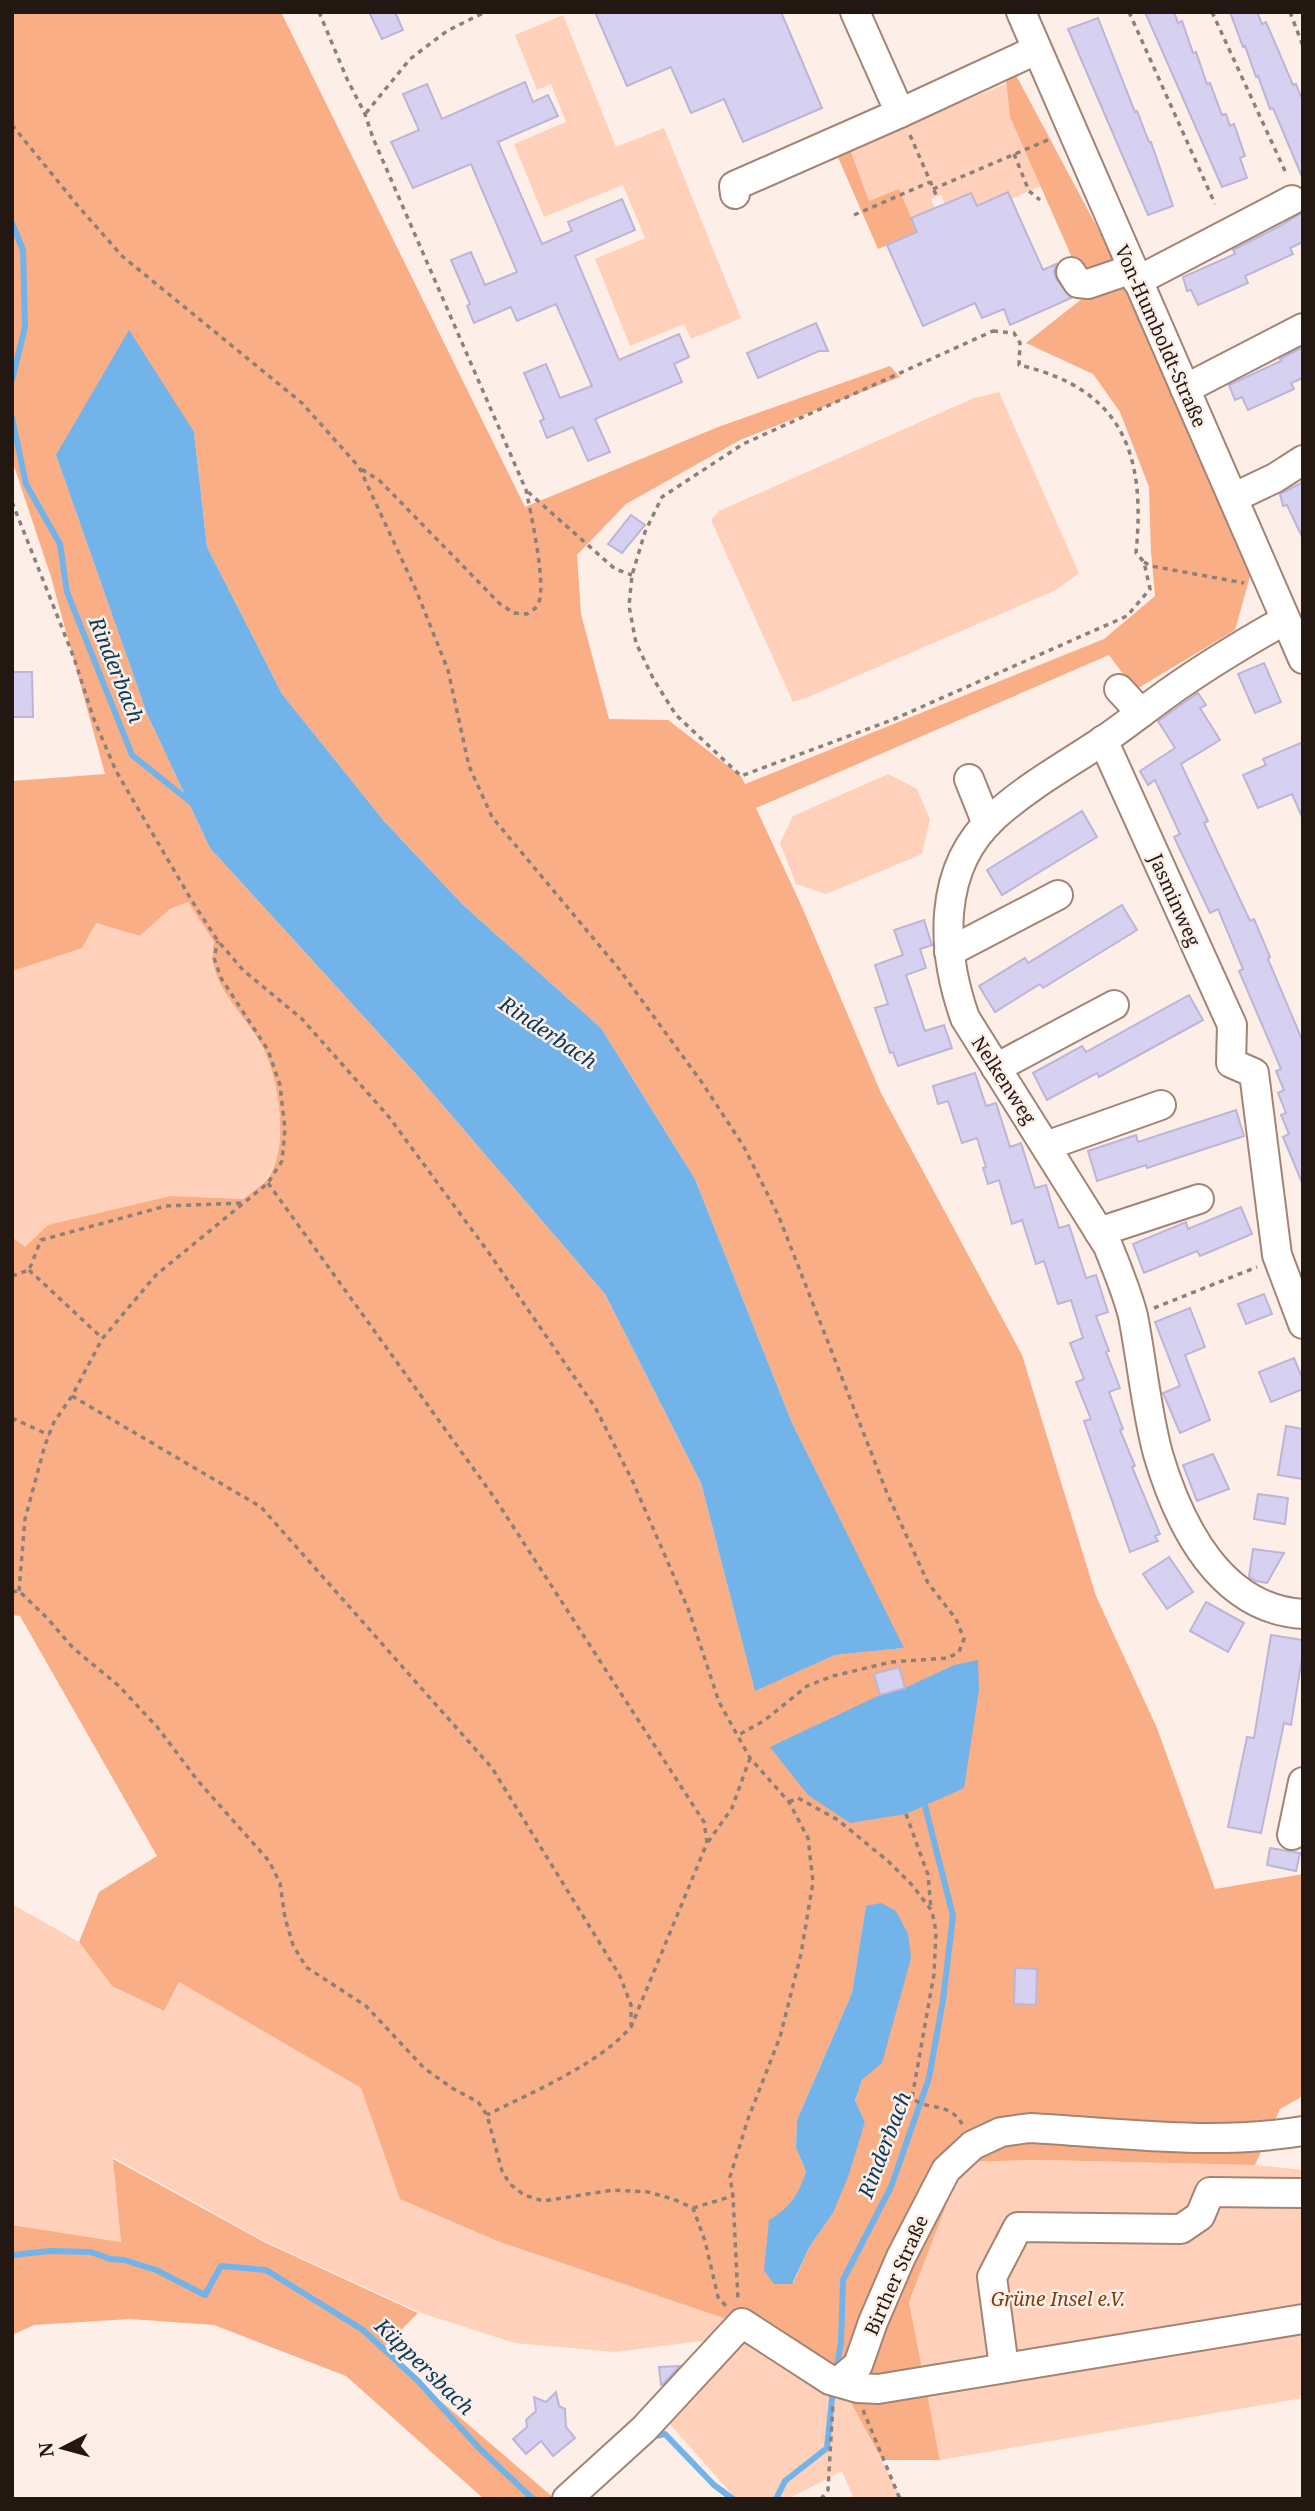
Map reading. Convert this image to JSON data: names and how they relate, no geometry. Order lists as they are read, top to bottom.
{
  "streets": {
    "street": [
      "Von-Humboldt-Straße",
      "Jasminweg",
      "Nelkenweg",
      "Birther Straße"
    ]
  },
  "crossings": [
    ["Von-Humboldt-Straße", "Nelkenweg"],
    ["Jasminweg", "Nelkenweg"]
  ],
  "water": ["Rinderbach", "Küppersbach"],
  "parks": ["Grüne Insel e.V."],
  "north": "left"
}
